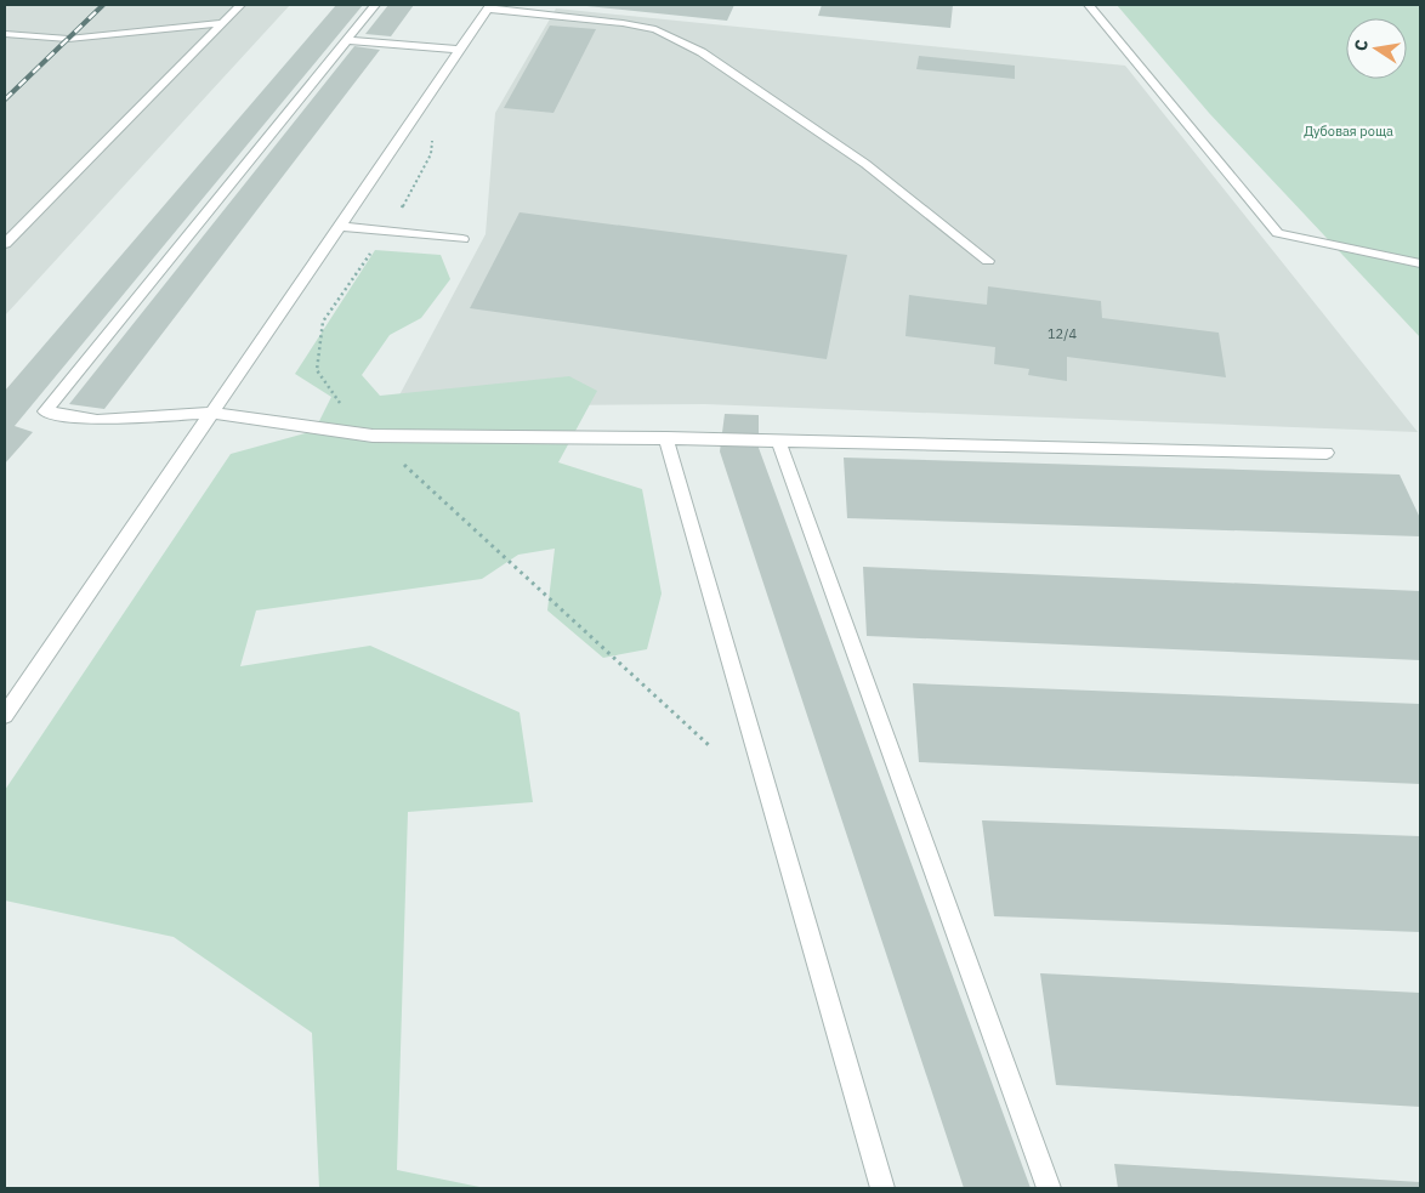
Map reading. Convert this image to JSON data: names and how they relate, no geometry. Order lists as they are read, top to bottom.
{
  "parks": ["Дубовая роща"],
  "house_numbers": ["12/4"],
  "north": "left"
}
